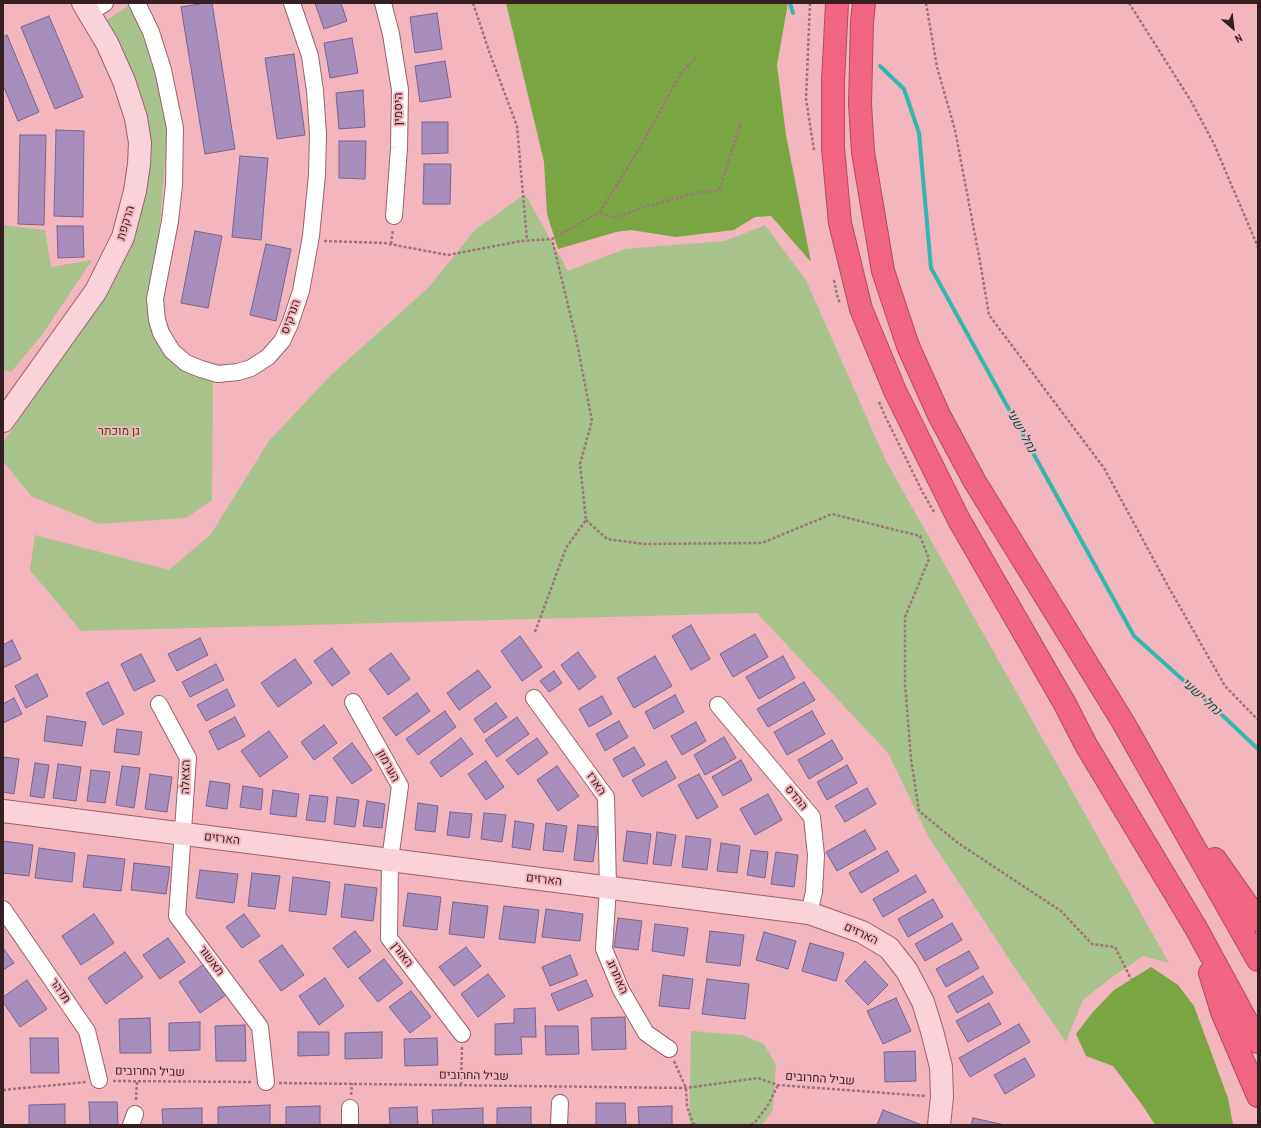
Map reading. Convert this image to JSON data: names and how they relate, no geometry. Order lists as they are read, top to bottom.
{
  "streets": {
    "street": [
      "היסמין",
      "הרקפת",
      "הנרקיס",
      "הערמון",
      "הצאלה",
      "הארז",
      "ההדס",
      "הארזים",
      "האורן",
      "תאשור",
      "האתרוג",
      "תדהר"
    ],
    "path": ["שביל החרובים"]
  },
  "crossings": [
    ["הערמון", "הארזים"],
    ["הערמון", "האורן"],
    ["הצאלה", "הארזים"],
    ["הצאלה", "תאשור"],
    ["הארז", "הארזים"],
    ["הארז", "האתרוג"],
    ["ההדס", "הארזים"],
    ["הארזים", "האורן"],
    ["הארזים", "תאשור"],
    ["הארזים", "האתרוג"],
    ["הארזים", "שביל החרובים"],
    ["תאשור", "שביל החרובים"],
    ["תדהר", "שביל החרובים"]
  ],
  "water": ["נחל ישעי"],
  "parks": ["גן מוכתר"],
  "north": "bottom right"
}
